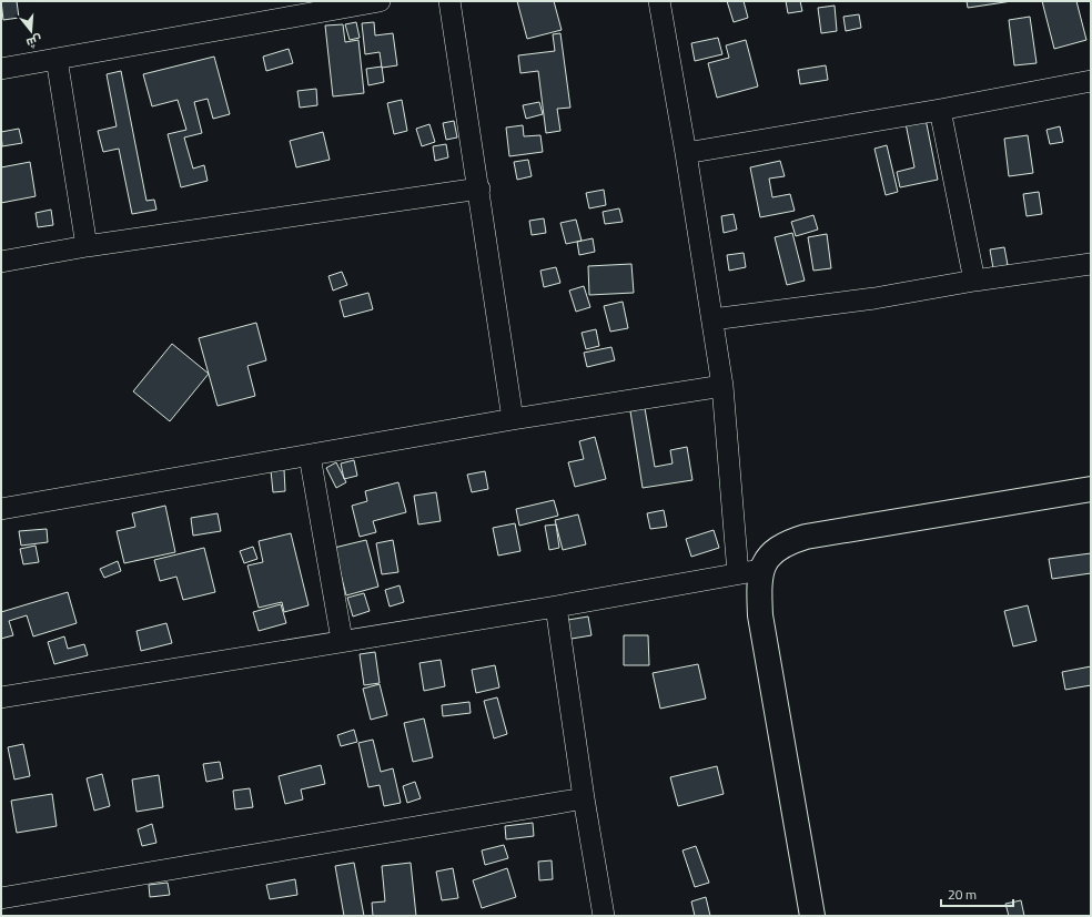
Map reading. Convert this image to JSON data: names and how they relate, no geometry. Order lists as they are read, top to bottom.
{
  "scale_bar": "20 m",
  "north": "bottom"
}
